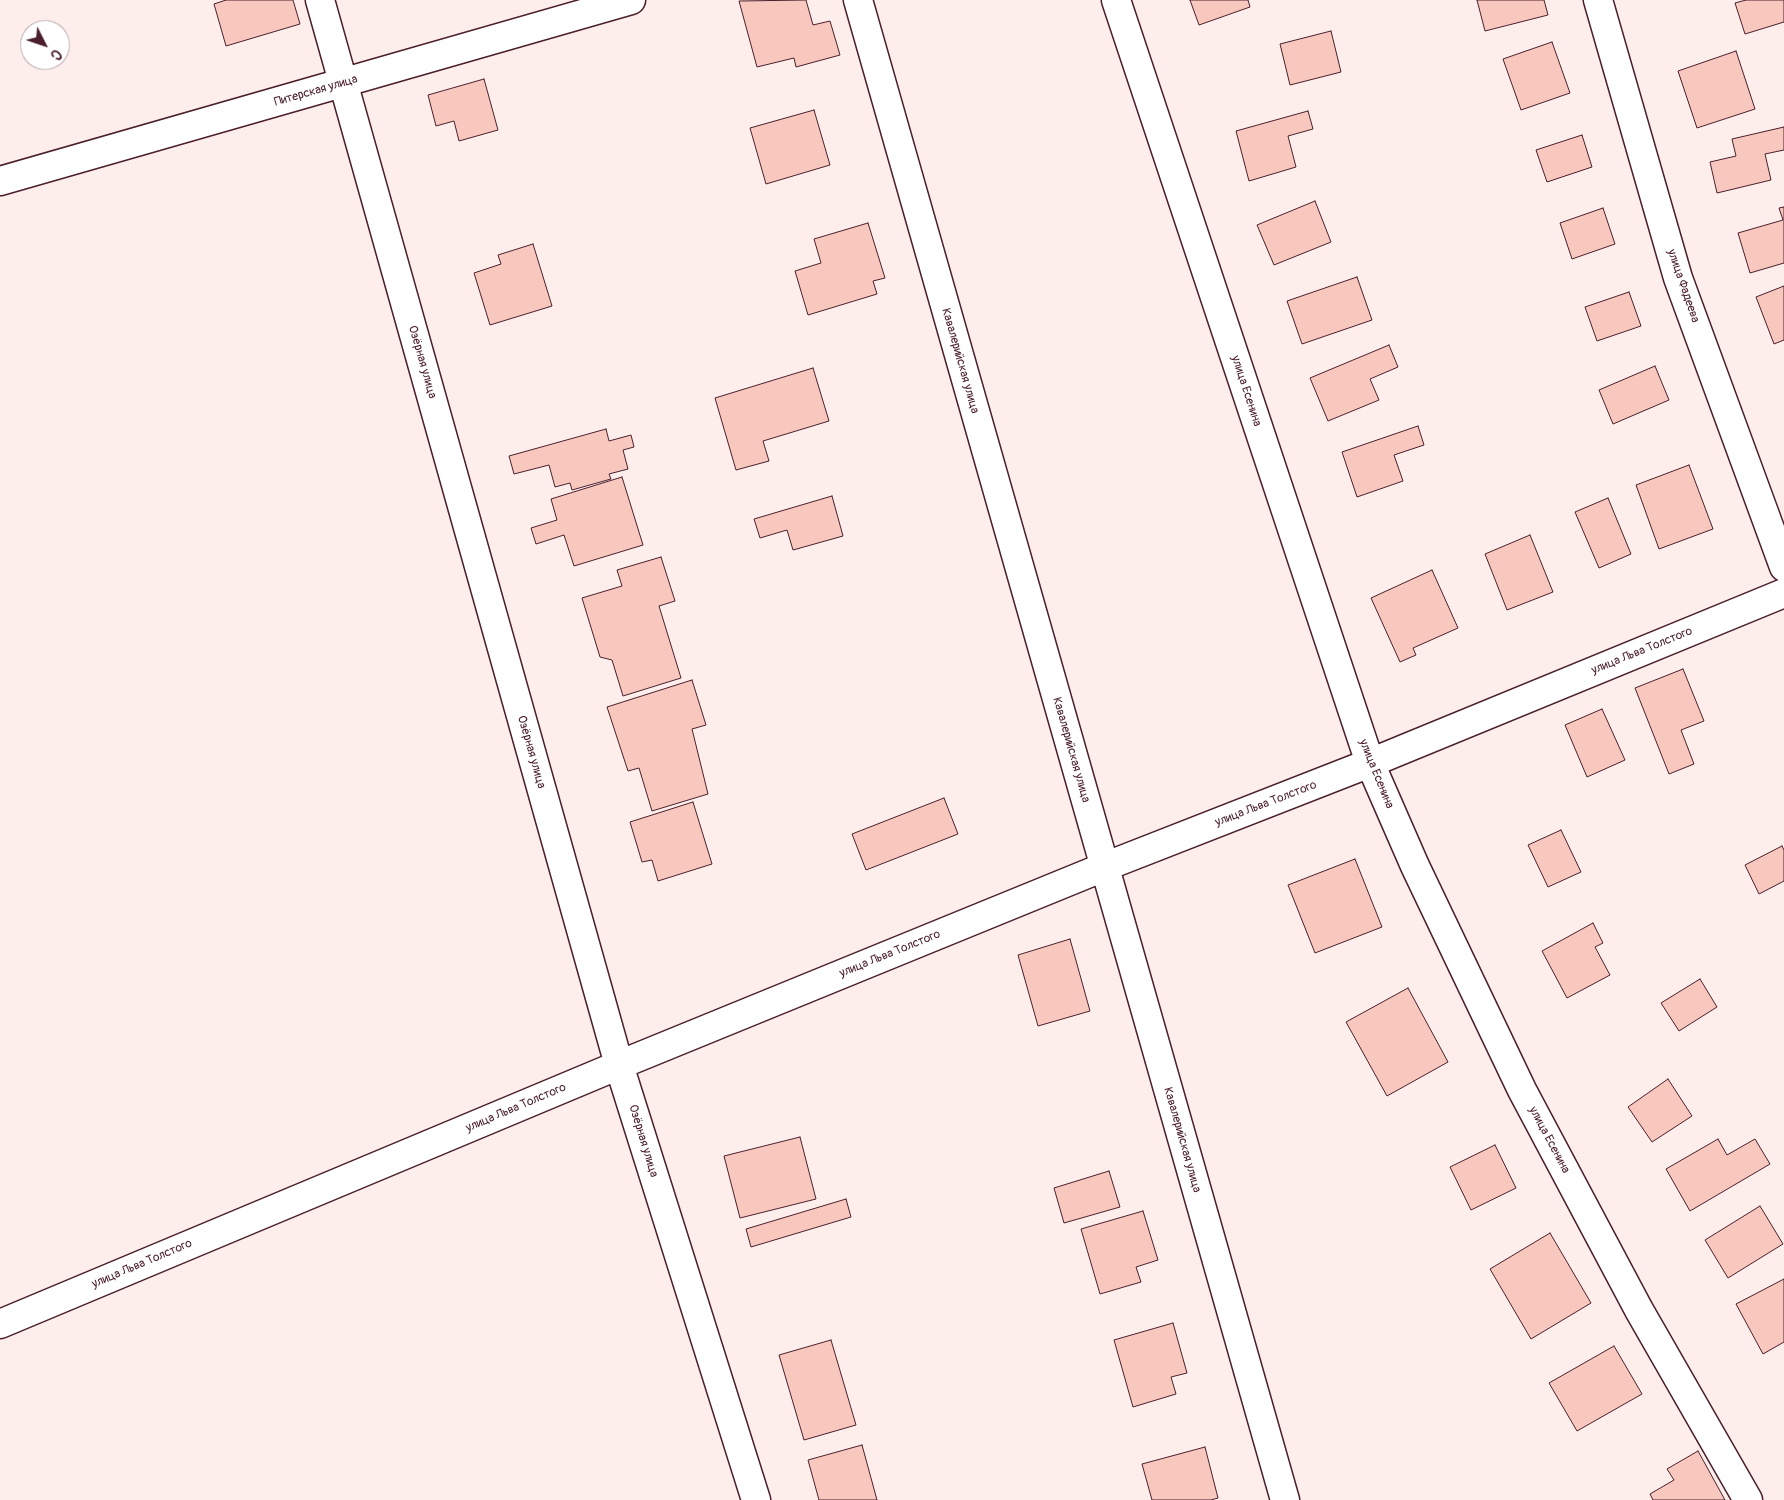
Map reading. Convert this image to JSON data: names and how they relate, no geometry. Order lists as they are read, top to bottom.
{
  "streets": {
    "street": [
      "Питерская улица",
      "улица Фадеева",
      "Кавалерийская улица",
      "Озёрная улица",
      "улица Есенина",
      "улица Льва Толстого"
    ]
  },
  "crossings": [
    ["Питерская улица", "Озёрная улица"],
    ["Кавалерийская улица", "улица Льва Толстого"],
    ["Озёрная улица", "улица Льва Толстого"],
    ["улица Есенина", "улица Льва Толстого"]
  ],
  "north": "bottom right"
}
